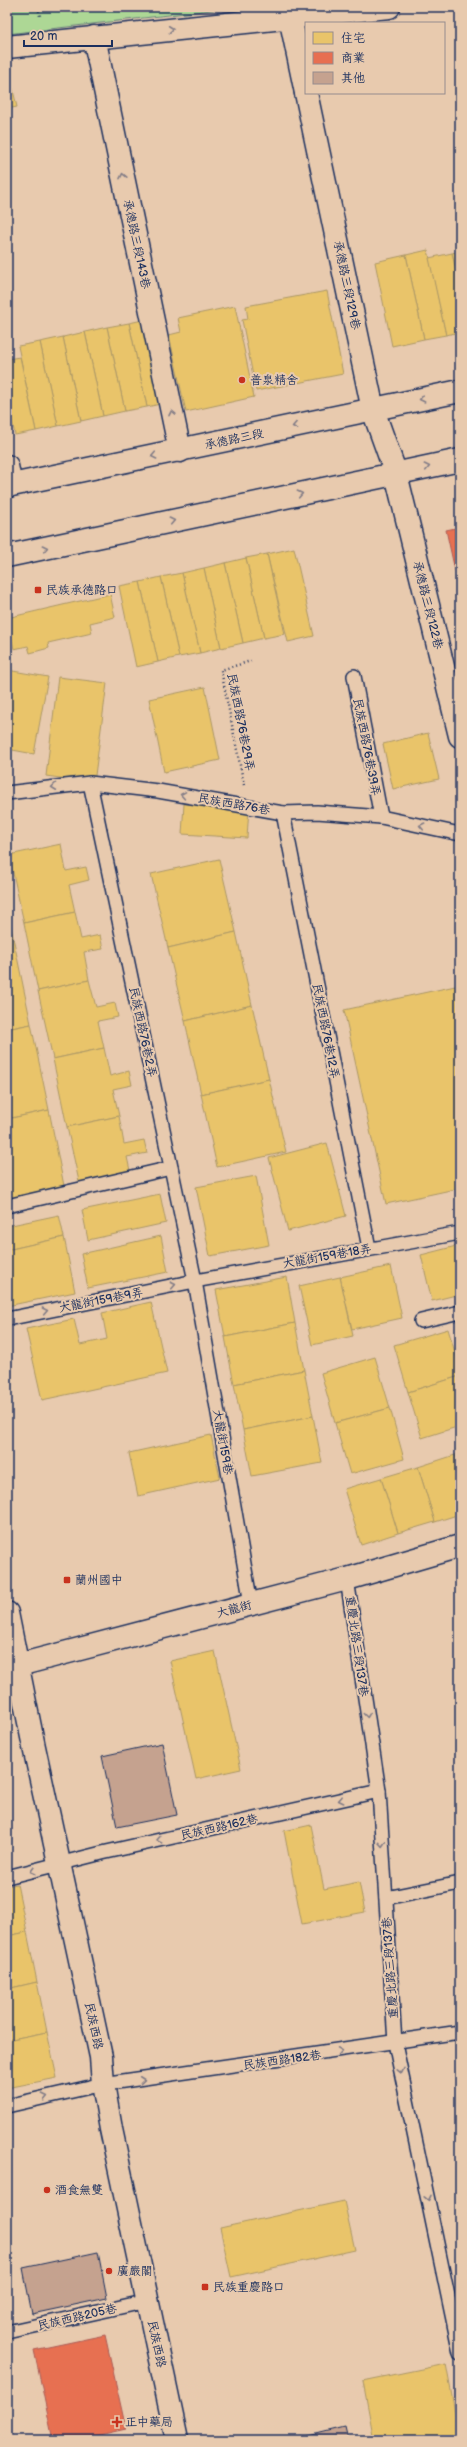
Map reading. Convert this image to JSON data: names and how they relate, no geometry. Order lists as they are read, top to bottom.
{
  "streets": {
    "street": [
      "承德路三段143巷",
      "承德路三段129巷",
      "承德路三段",
      "承德路三段122巷",
      "大龍街",
      "民族西路"
    ],
    "lane": [
      "民族西路76巷39弄",
      "民族西路76巷",
      "民族西路76巷12弄",
      "民族西路76巷2弄",
      "大龍街159巷18弄",
      "大龍街159巷9弄",
      "大龍街159巷",
      "重慶北路三段137巷",
      "民族西路162巷",
      "民族西路182巷",
      "民族西路205巷"
    ],
    "path": ["民族西路76巷29弄"]
  },
  "crossings": [
    ["承德路三段143巷", "承德路三段"],
    ["承德路三段129巷", "承德路三段"],
    ["承德路三段129巷", "承德路三段122巷"],
    ["民族西路76巷29弄", "民族西路76巷"],
    ["民族西路76巷39弄", "民族西路76巷"],
    ["民族西路76巷", "民族西路76巷12弄"],
    ["民族西路76巷", "民族西路76巷2弄"],
    ["民族西路76巷12弄", "大龍街159巷18弄"],
    ["民族西路76巷2弄", "大龍街159巷18弄"],
    ["民族西路76巷2弄", "大龍街159巷9弄"],
    ["民族西路76巷2弄", "大龍街159巷"],
    ["大龍街159巷18弄", "大龍街159巷9弄"],
    ["大龍街159巷18弄", "大龍街159巷"],
    ["大龍街159巷9弄", "大龍街159巷"],
    ["大龍街159巷", "大龍街"],
    ["大龍街", "重慶北路三段137巷"],
    ["大龍街", "民族西路"],
    ["重慶北路三段137巷", "民族西路162巷"],
    ["重慶北路三段137巷", "民族西路182巷"],
    ["民族西路162巷", "民族西路"],
    ["民族西路", "民族西路182巷"],
    ["民族西路", "民族西路205巷"]
  ],
  "one_way": [
    "承德路三段143巷",
    "民族西路76巷",
    "重慶北路三段137巷",
    "民族西路162巷",
    "民族西路182巷"
  ],
  "places": {
    "other": ["普泉精舍", "酒食無雙", "廣嚴閣"],
    "transit": ["民族承德路口", "蘭州國中", "民族重慶路口"],
    "health": ["正中藥局"]
  },
  "legend": ["住宅", "商業", "其他"],
  "scale_bar": "20 m"
}
